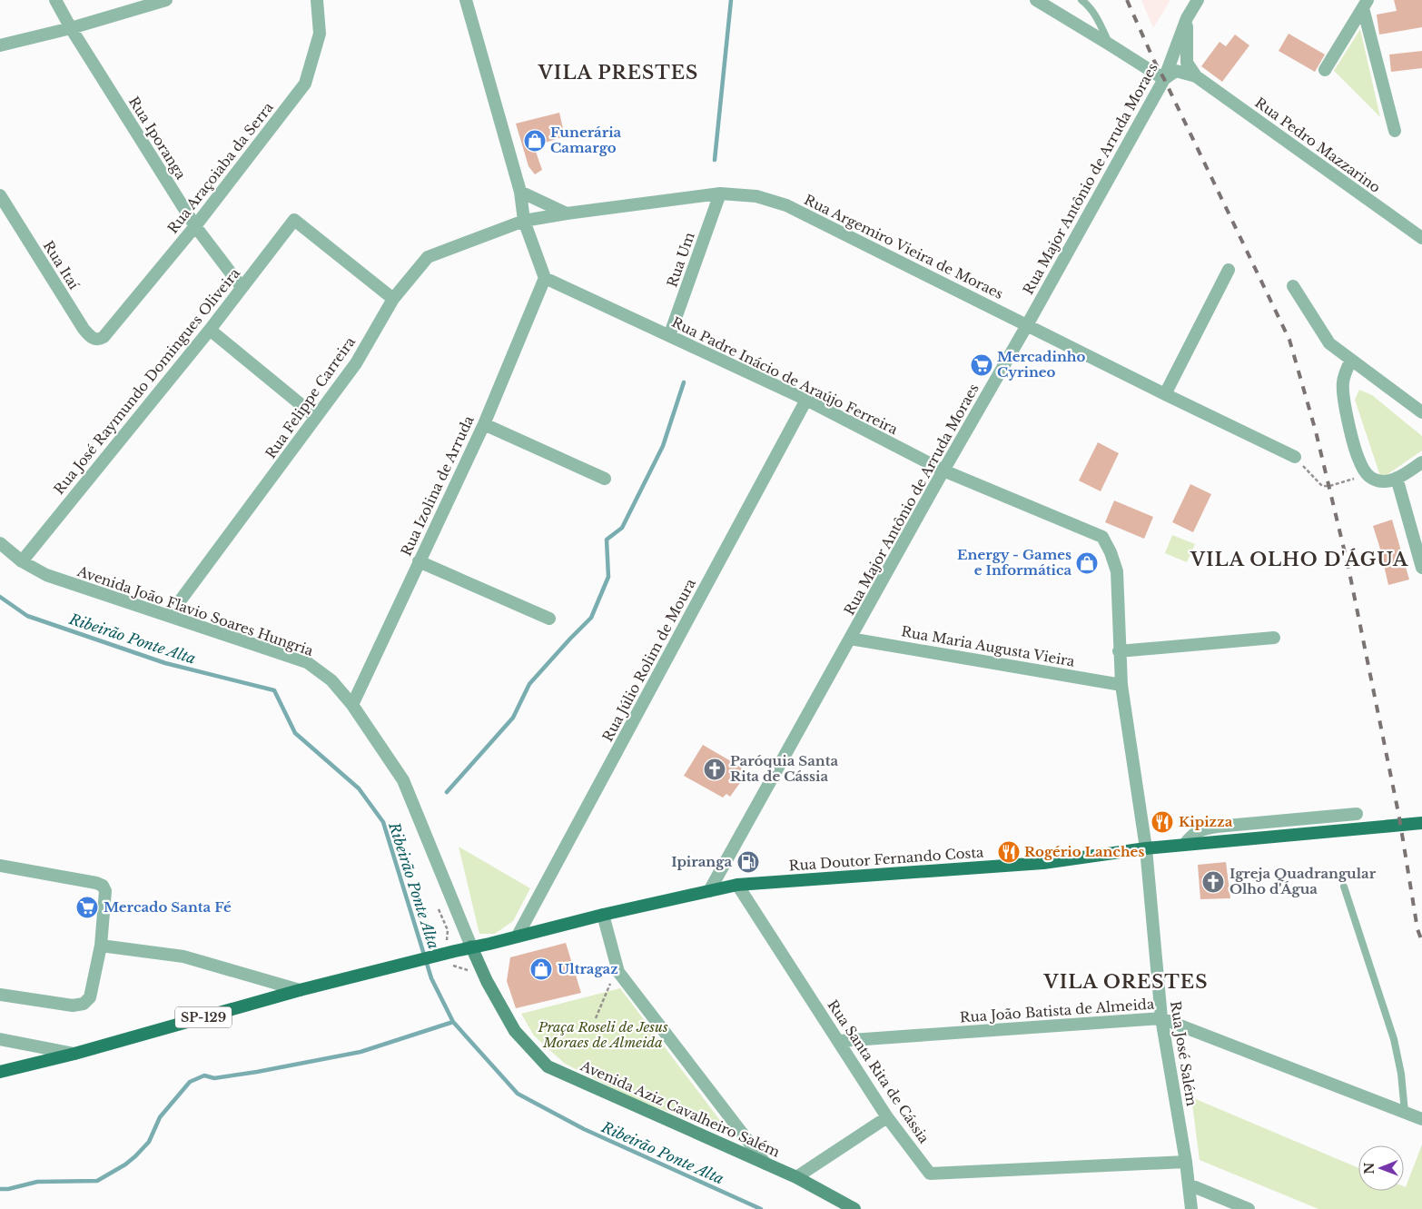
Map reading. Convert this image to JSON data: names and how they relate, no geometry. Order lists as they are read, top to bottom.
{
  "streets": {
    "main road": ["Rua Doutor Fernando Costa", "SP-129", "Avenida Aziz Cavalheiro Salém"],
    "street": [
      "Rua Iporanga",
      "Rua Pedro Mazzarino",
      "Rua Araçoiaba da Serra",
      "Rua Major Antônio de Arruda Moraes",
      "Rua Argemiro Vieira de Moraes",
      "Rua Um",
      "Rua Itaí",
      "Rua Padre Inácio de Araújo Ferreira",
      "Rua José Raymundo Domingues Oliveira",
      "Rua Felippe Carreira",
      "Rua Izolina de Arruda",
      "Avenida João Flavio Soares Hungria",
      "Rua Maria Augusta Vieira",
      "Rua Júlio Rolim de Moura",
      "Rua João Batista de Almeida",
      "Rua José Salém",
      "Rua Santa Rita de Cássia"
    ]
  },
  "crossings": [
    ["Rua Iporanga", "Rua Araçoiaba da Serra"],
    ["Rua Iporanga", "Rua José Raymundo Domingues Oliveira"],
    ["Rua Pedro Mazzarino", "Rua Major Antônio de Arruda Moraes"],
    ["Rua Araçoiaba da Serra", "Rua Itaí"],
    ["Rua Major Antônio de Arruda Moraes", "Rua Argemiro Vieira de Moraes"],
    ["Rua Major Antônio de Arruda Moraes", "Rua Padre Inácio de Araújo Ferreira"],
    ["Rua Major Antônio de Arruda Moraes", "Rua Maria Augusta Vieira"],
    ["Rua Major Antônio de Arruda Moraes", "Rua Doutor Fernando Costa"],
    ["Rua Argemiro Vieira de Moraes", "Rua Um"],
    ["Rua Argemiro Vieira de Moraes", "Rua Felippe Carreira"],
    ["Rua Um", "Rua Padre Inácio de Araújo Ferreira"],
    ["Rua Padre Inácio de Araújo Ferreira", "Rua Izolina de Arruda"],
    ["Rua Padre Inácio de Araújo Ferreira", "Rua Maria Augusta Vieira"],
    ["Rua Padre Inácio de Araújo Ferreira", "Rua Júlio Rolim de Moura"],
    ["Rua Padre Inácio de Araújo Ferreira", "Rua Doutor Fernando Costa"],
    ["Rua Padre Inácio de Araújo Ferreira", "Rua José Salém"],
    ["Rua José Raymundo Domingues Oliveira", "Rua Felippe Carreira"],
    ["Rua José Raymundo Domingues Oliveira", "Avenida João Flavio Soares Hungria"],
    ["Rua Felippe Carreira", "Avenida João Flavio Soares Hungria"],
    ["Rua Izolina de Arruda", "Avenida João Flavio Soares Hungria"],
    ["Avenida João Flavio Soares Hungria", "Rua Doutor Fernando Costa"],
    ["Avenida João Flavio Soares Hungria", "Avenida Aziz Cavalheiro Salém"],
    ["Rua Júlio Rolim de Moura", "Rua Doutor Fernando Costa"],
    ["Rua Doutor Fernando Costa", "SP-129"],
    ["Rua Doutor Fernando Costa", "Rua José Salém"],
    ["Rua Doutor Fernando Costa", "Rua Santa Rita de Cássia"],
    ["Rua Doutor Fernando Costa", "Avenida Aziz Cavalheiro Salém"],
    ["Rua João Batista de Almeida", "Rua José Salém"],
    ["Rua João Batista de Almeida", "Rua Santa Rita de Cássia"],
    ["Rua José Salém", "Rua Santa Rita de Cássia"]
  ],
  "districts": ["VILA PRESTES", "VILA OLHO D'ÁGUA", "VILA ORESTES"],
  "water": ["Ribeirão Ponte Alta"],
  "parks": ["Praça Roseli de Jesus Moraes de Almeida"],
  "places": {
    "shop": ["Funerária Camargo", "Energy - Games e Informática", "Ultragaz"],
    "supermarket": ["Mercadinho Cyrineo", "Mercado Santa Fé"],
    "church": ["Paróquia Santa Rita de Cássia", "Igreja Quadrangular Olho d'Água"],
    "restaurant": ["Kipizza", "Rogério Lanches"],
    "fuel station": ["Ipiranga"]
  },
  "north": "left"
}
